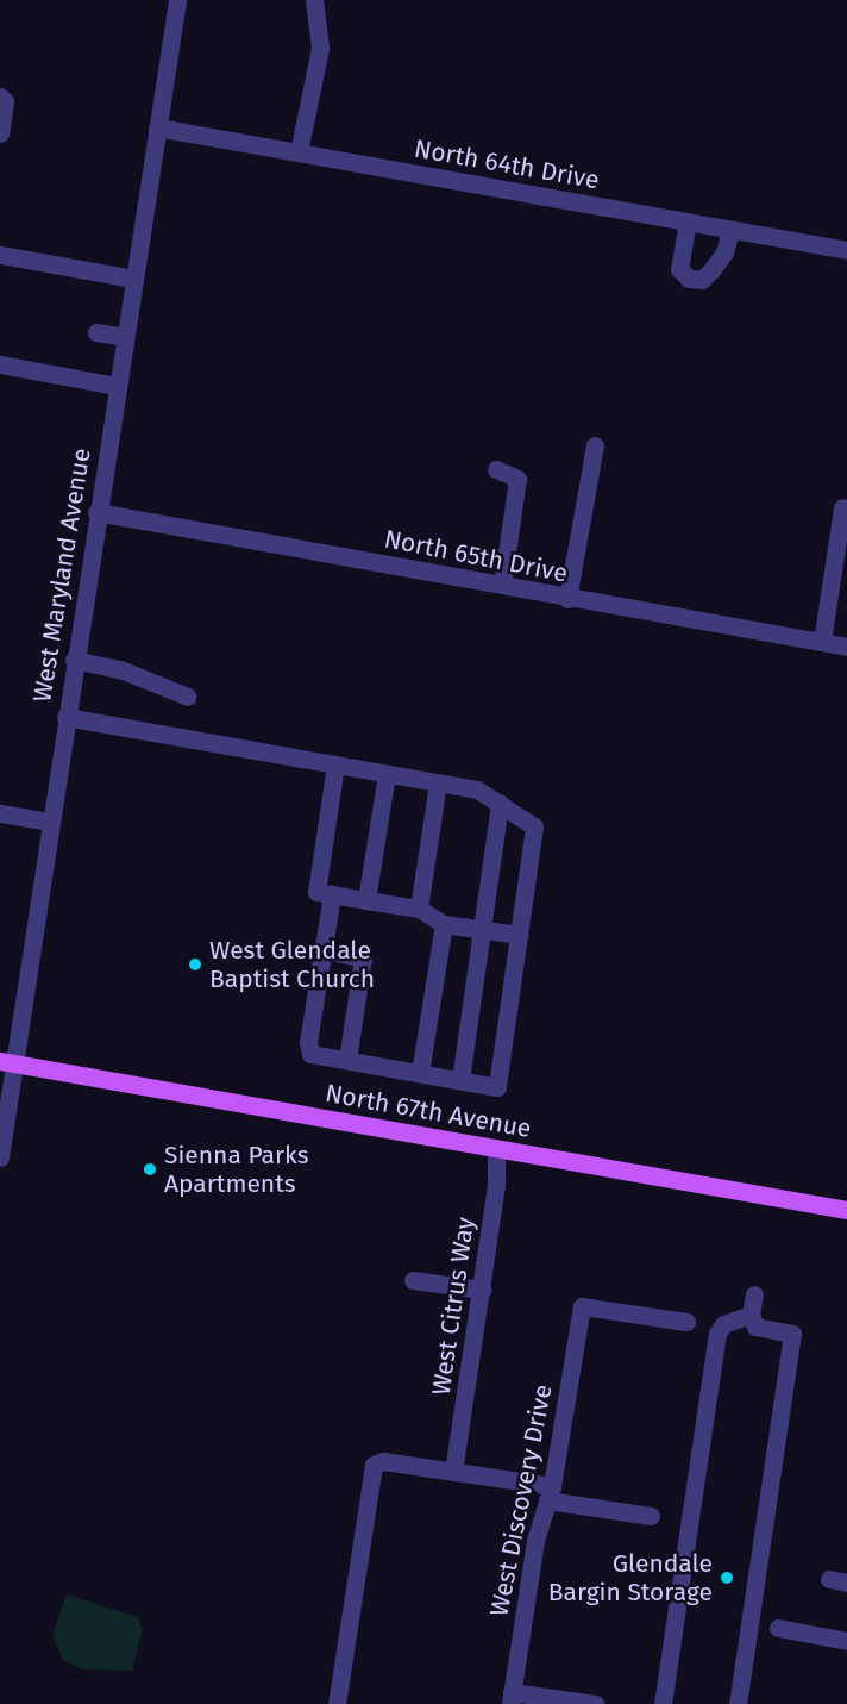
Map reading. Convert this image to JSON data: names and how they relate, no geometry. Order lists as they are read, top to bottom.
{
  "streets": {
    "main road": ["North 67th Avenue"],
    "street": [
      "North 64th Drive",
      "North 65th Drive",
      "West Maryland Avenue",
      "West Citrus Way",
      "West Discovery Drive"
    ]
  },
  "crossings": [
    ["North 64th Drive", "West Maryland Avenue"],
    ["North 65th Drive", "West Maryland Avenue"],
    ["West Maryland Avenue", "North 67th Avenue"],
    ["North 67th Avenue", "West Citrus Way"]
  ],
  "places": ["West Glendale Baptist Church", "Sienna Parks Apartments", "Glendale Bargin Storage"]
}
